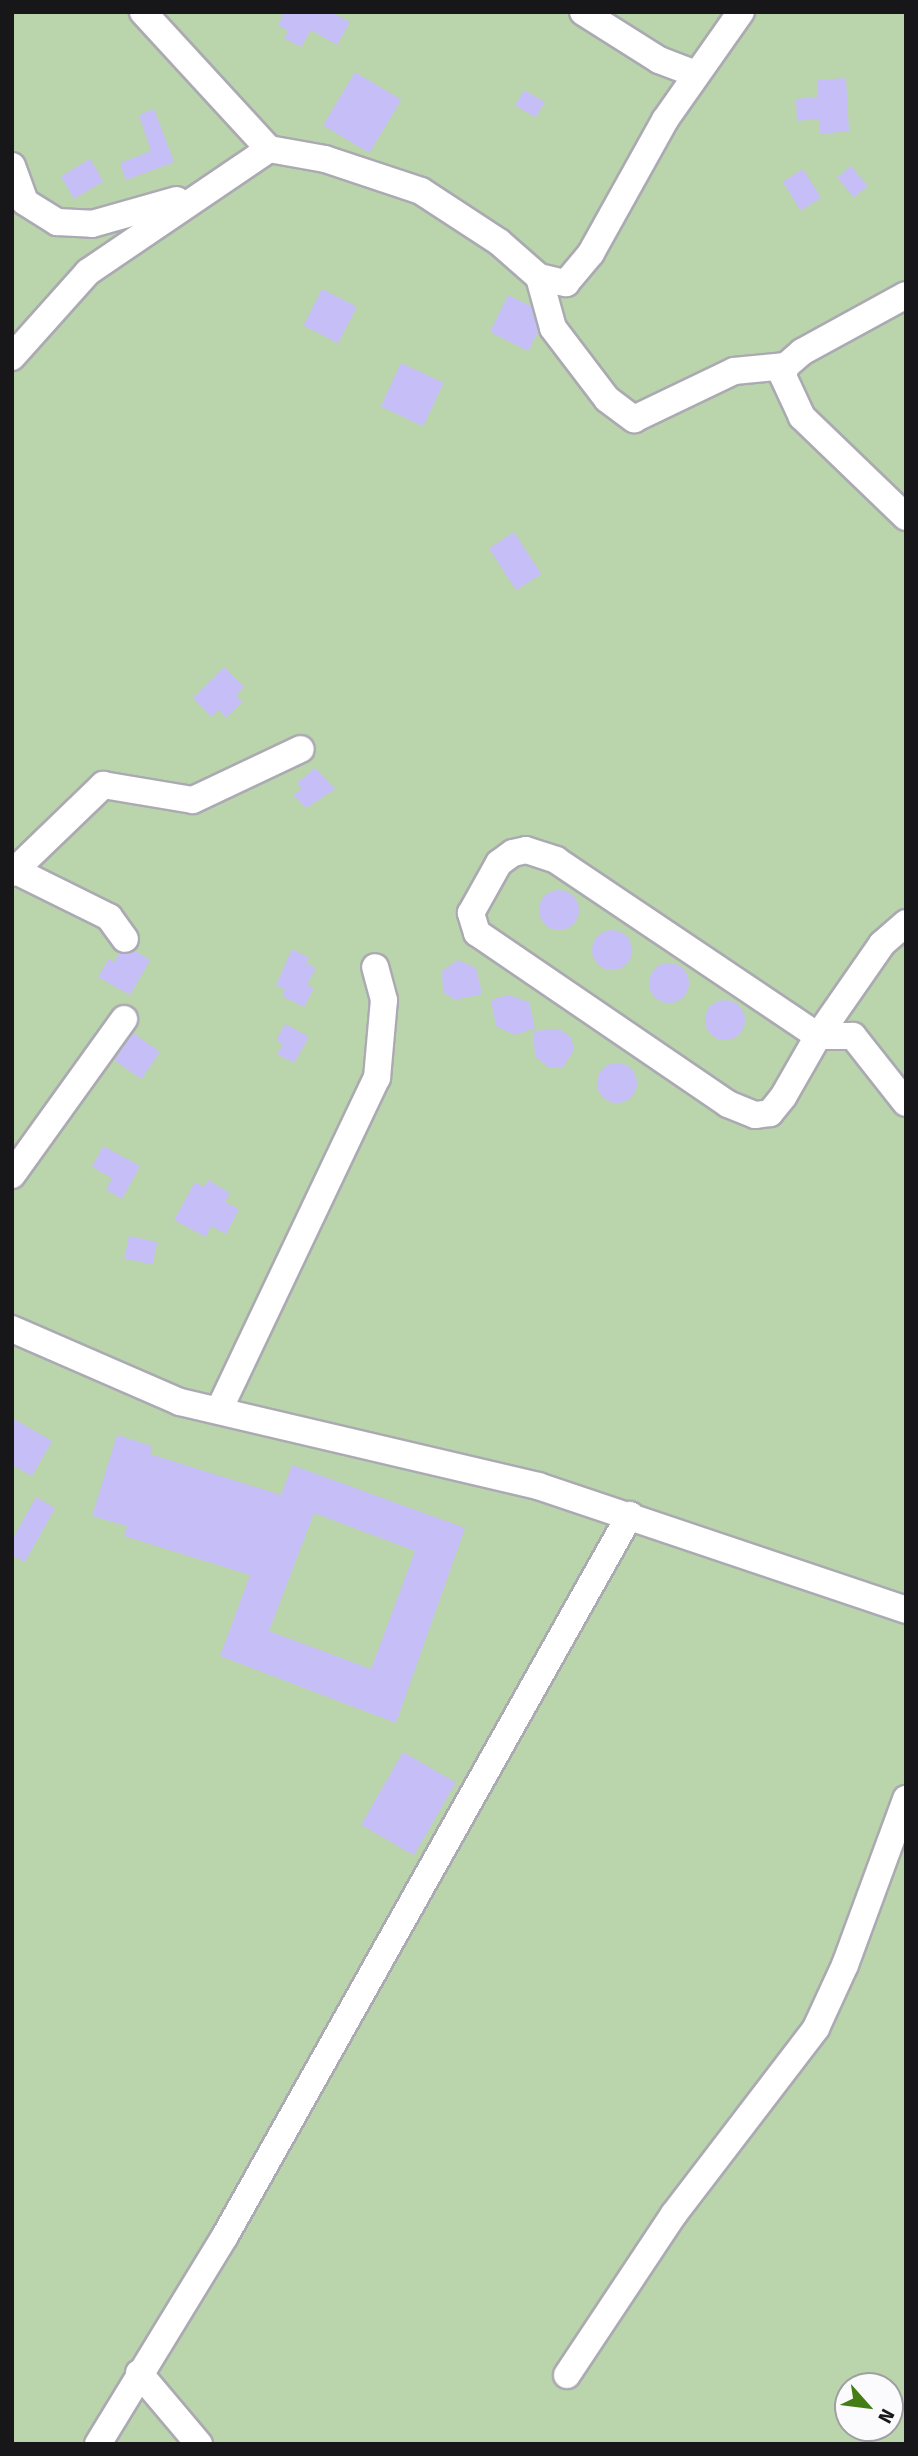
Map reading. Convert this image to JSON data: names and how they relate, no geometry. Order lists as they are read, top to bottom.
{
  "north": "bottom right"
}
